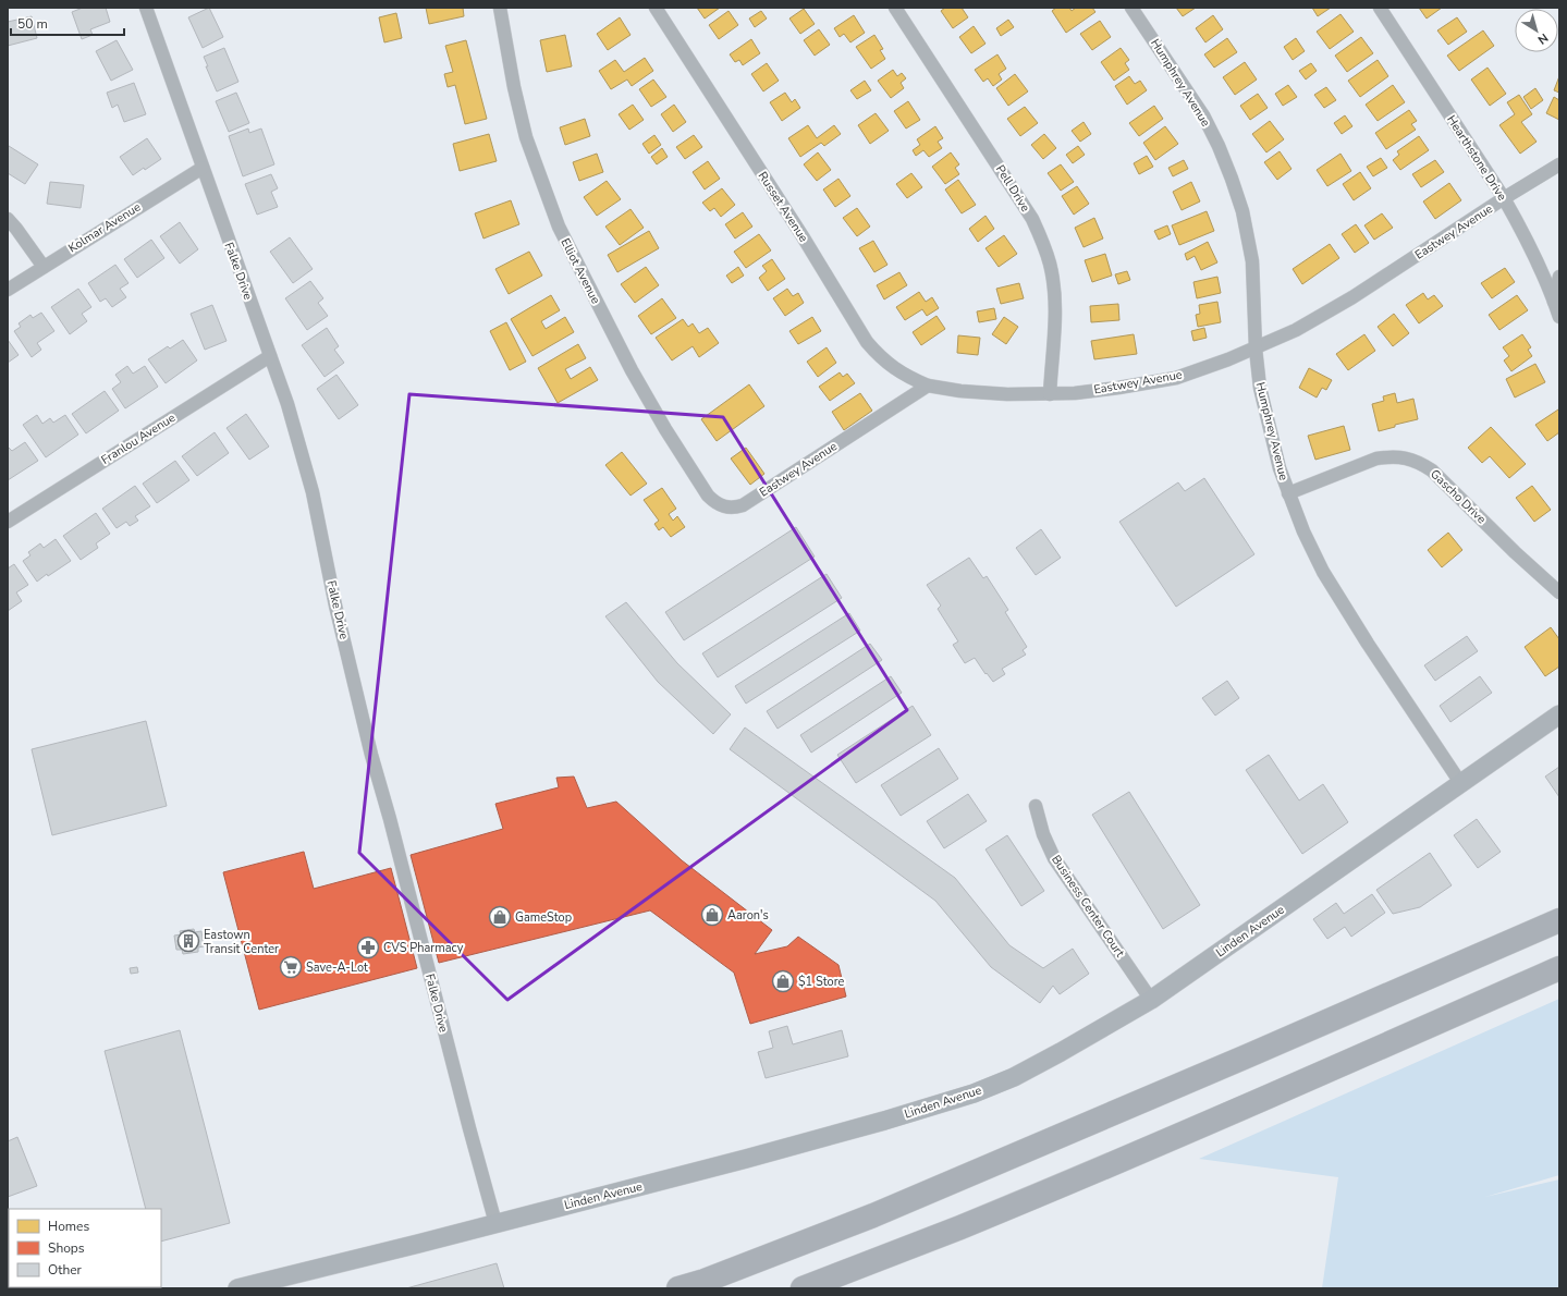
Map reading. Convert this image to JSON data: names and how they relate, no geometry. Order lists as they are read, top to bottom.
{
  "streets": {
    "main road": ["Linden Avenue"],
    "street": [
      "Humphrey Avenue",
      "Hearthstone Drive",
      "Pell Drive",
      "Russet Avenue",
      "Kolmar Avenue",
      "Eastwey Avenue",
      "Falke Drive",
      "Elliot Avenue",
      "Franlou Avenue",
      "Gascho Drive",
      "Business Center Court"
    ]
  },
  "crossings": [
    ["Humphrey Avenue", "Eastwey Avenue"],
    ["Humphrey Avenue", "Gascho Drive"],
    ["Humphrey Avenue", "Linden Avenue"],
    ["Hearthstone Drive", "Eastwey Avenue"],
    ["Pell Drive", "Eastwey Avenue"],
    ["Russet Avenue", "Eastwey Avenue"],
    ["Kolmar Avenue", "Falke Drive"],
    ["Eastwey Avenue", "Elliot Avenue"],
    ["Falke Drive", "Franlou Avenue"],
    ["Falke Drive", "Linden Avenue"],
    ["Business Center Court", "Linden Avenue"]
  ],
  "places": {
    "shop": ["Aaron's", "GameStop", "$1 Store"],
    "building": ["Eastown Transit Center"],
    "pharmacy": ["CVS Pharmacy"],
    "supermarket": ["Save-A-Lot"]
  },
  "legend": ["Homes", "Shops", "Other"],
  "scale_bar": "50 m",
  "north": "bottom right"
}
